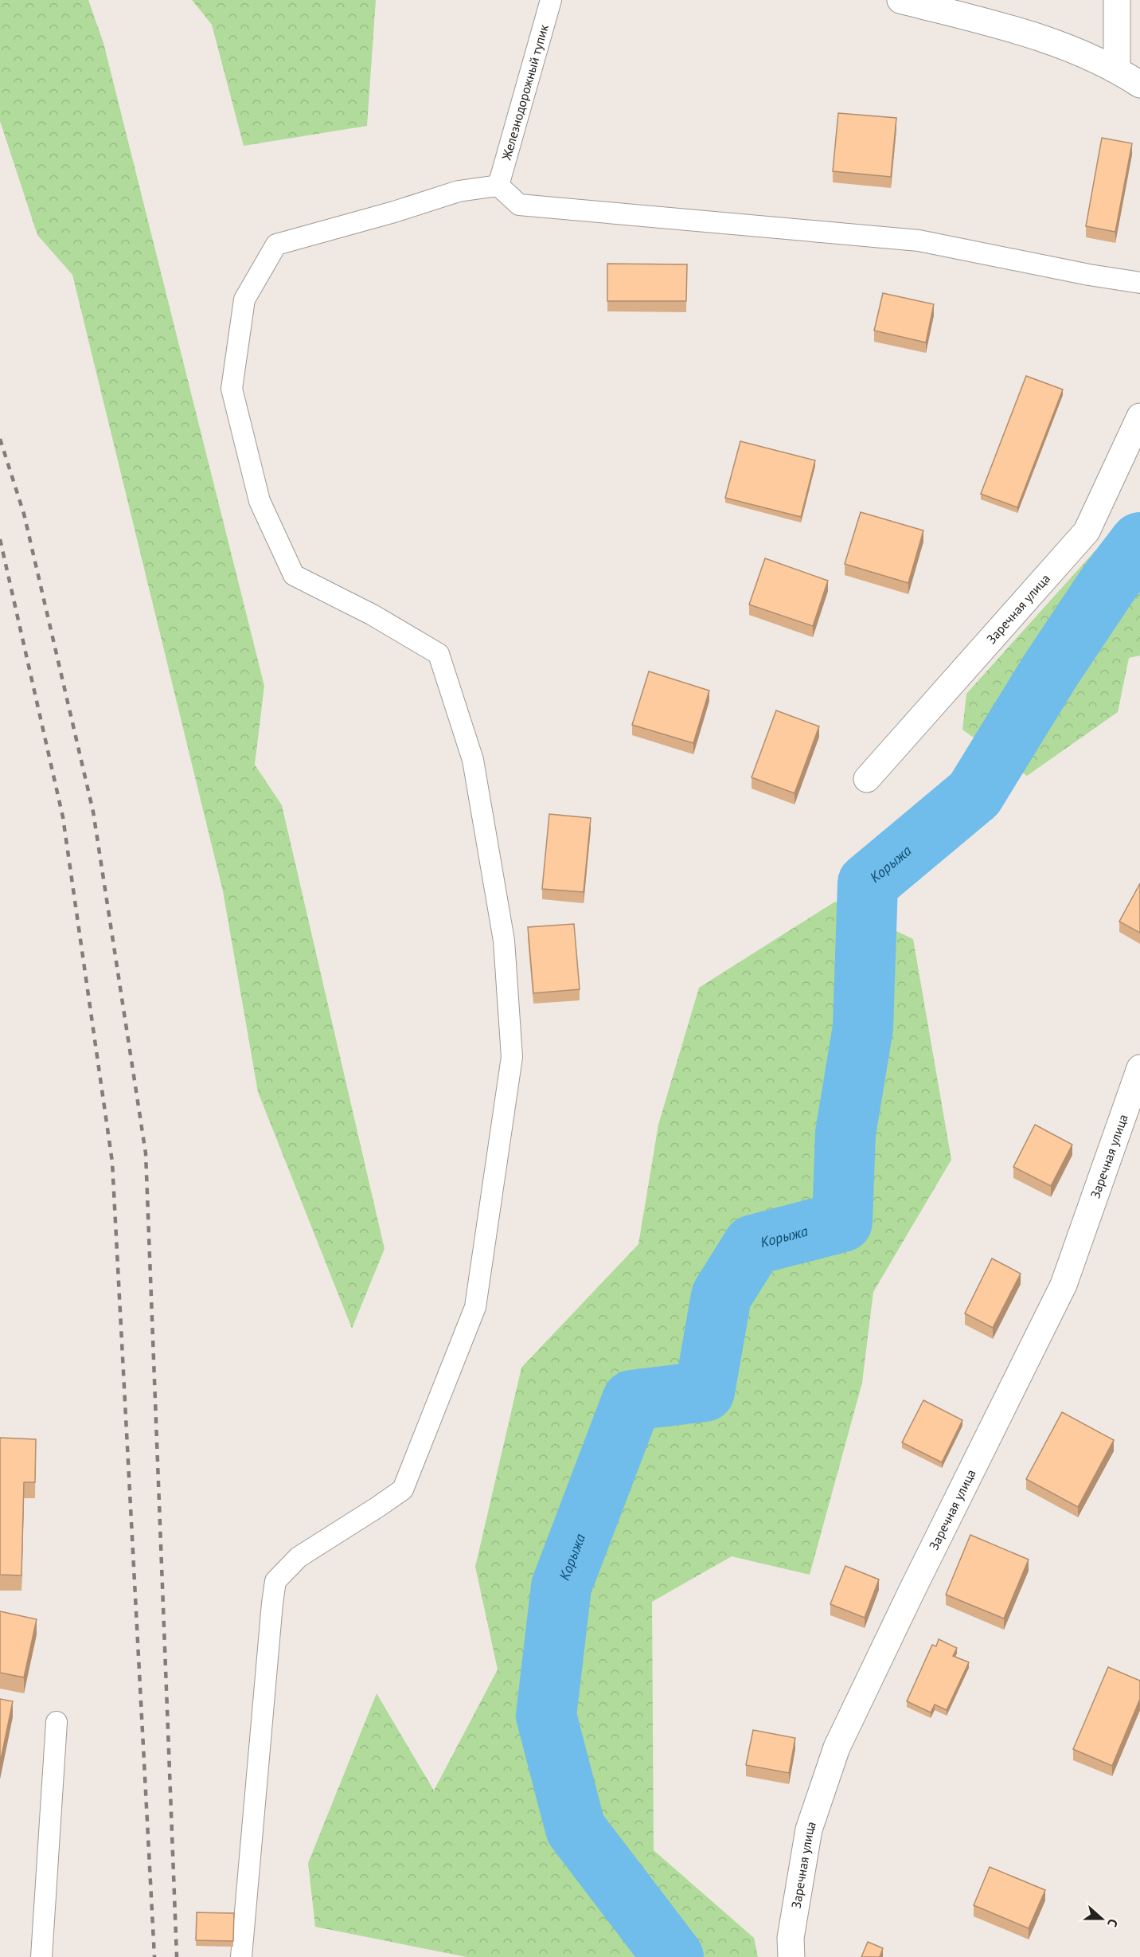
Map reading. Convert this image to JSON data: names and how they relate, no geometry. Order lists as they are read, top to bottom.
{
  "streets": {
    "street": ["Заречная улица"],
    "lane": ["Железнодорожный тупик"]
  },
  "water": ["Корыжа"],
  "north": "right"
}
